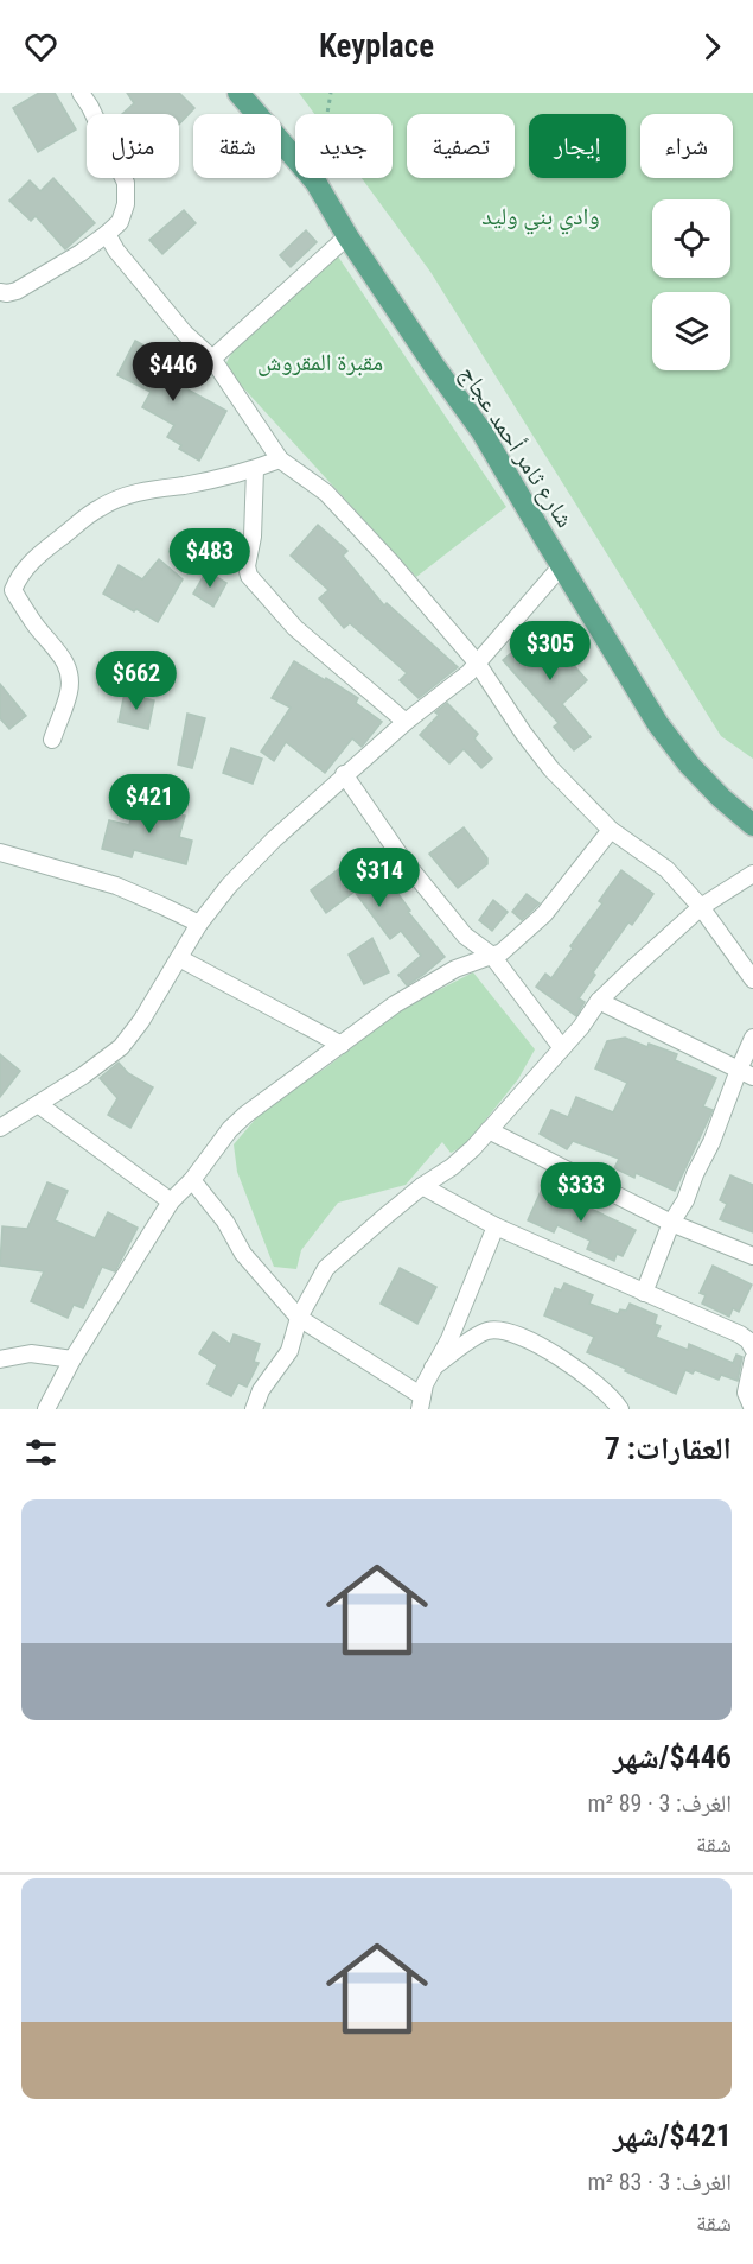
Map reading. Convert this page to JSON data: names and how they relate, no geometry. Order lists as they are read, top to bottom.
{
  "streets": {
    "main road": ["شارع ثامر أحمد عجاج"]
  },
  "parks": ["وادي بني وليد", "مقبرة المقروش"],
  "page": {
    "header": "Keyplace",
    "chip": [
      "شراء",
      "إيجار",
      "تصفية",
      "جديد",
      "شقة",
      "منزل"
    ],
    "price": [
      "$446",
      "$483",
      "$305",
      "$662",
      "$421",
      "$314",
      "$333"
    ],
    "heading": "العقارات: 7",
    "list": [
      {
        "name": "$446/شهر",
        "note": "الغرف: 3 · 89 m² · شقة"
      },
      {
        "name": "$421/شهر",
        "note": "الغرف: 3 · 83 m² · شقة"
      }
    ]
  }
}
